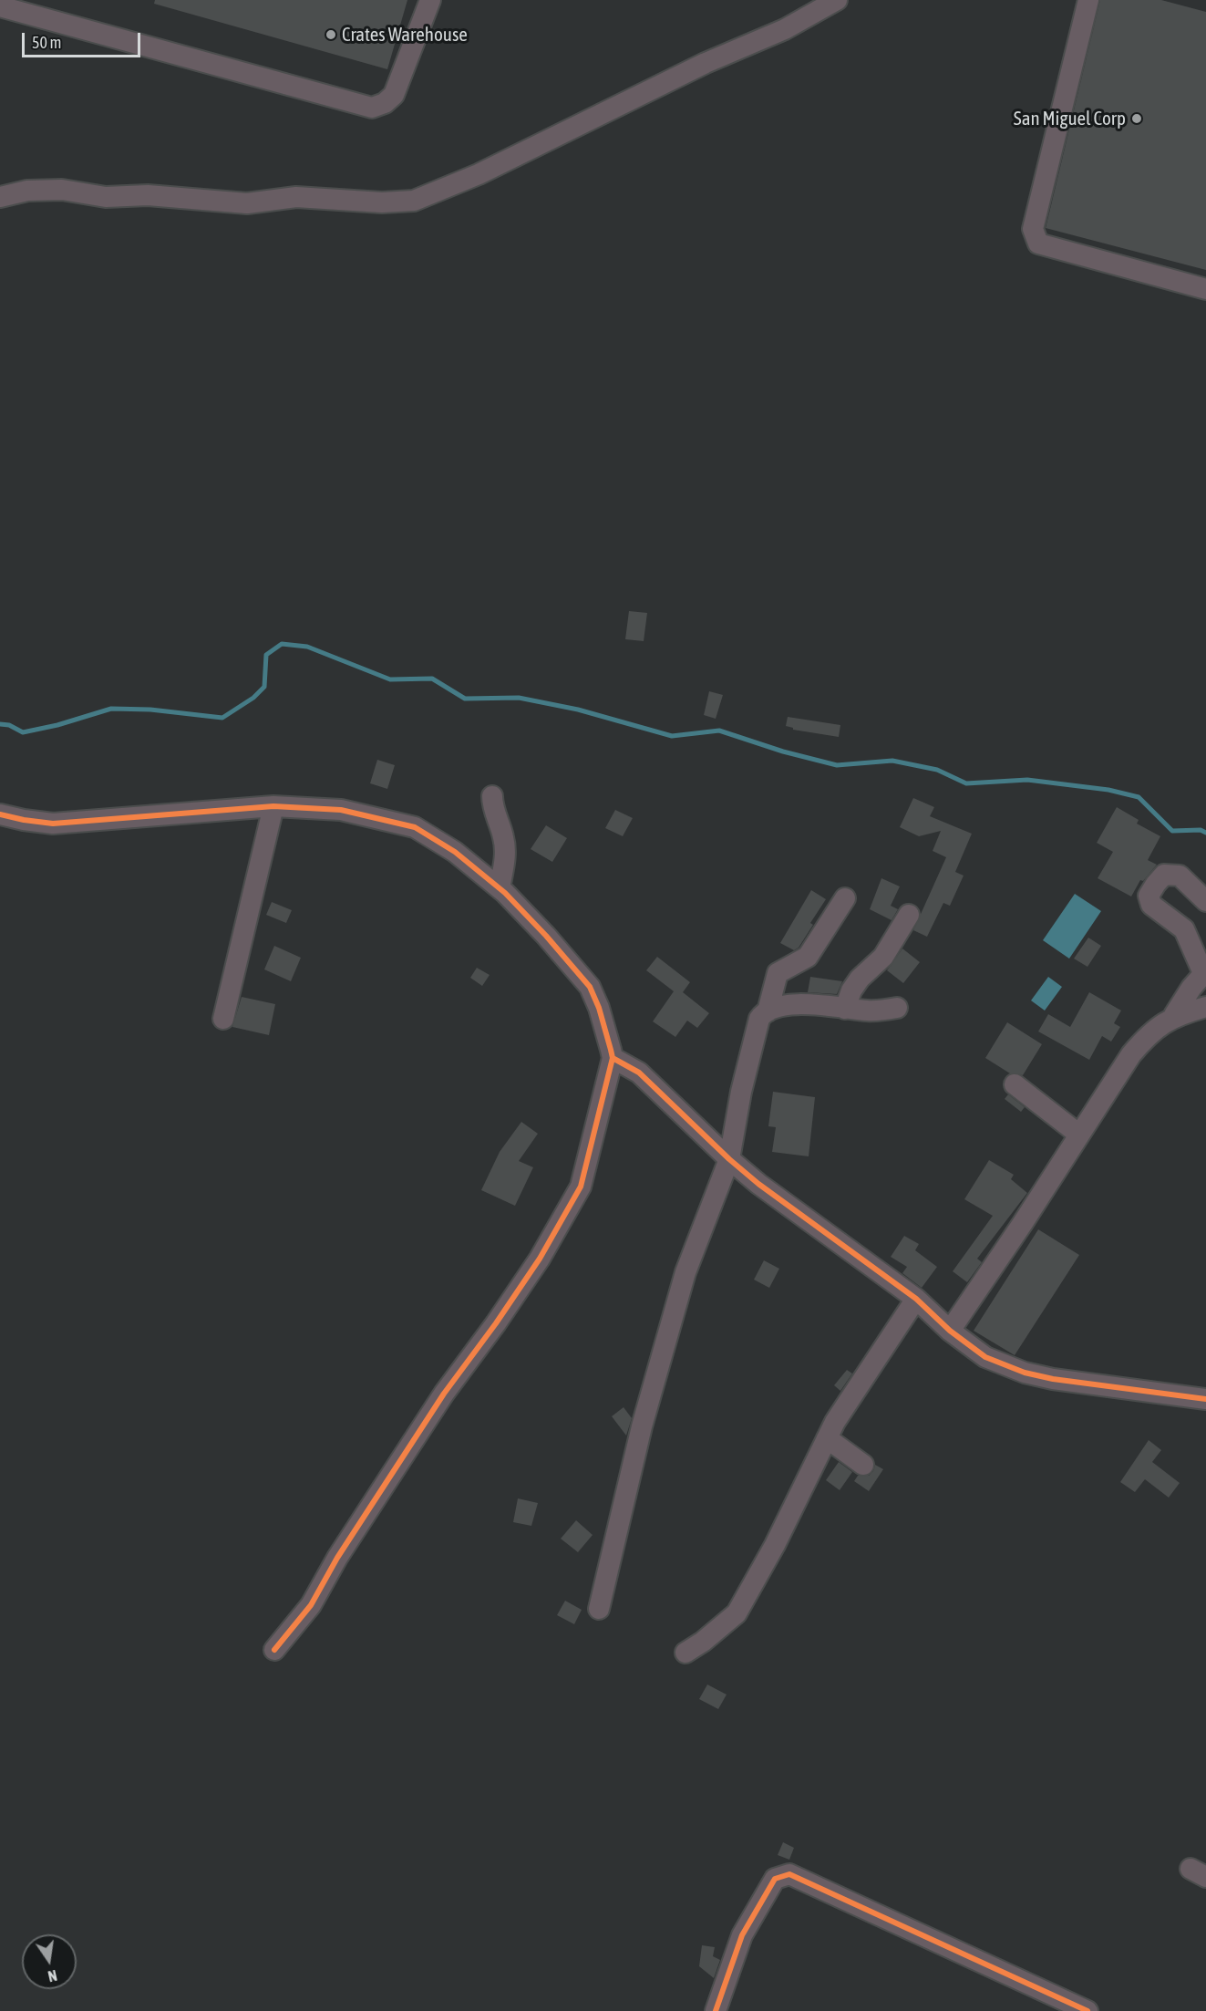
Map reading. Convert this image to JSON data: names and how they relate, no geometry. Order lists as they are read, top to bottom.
{
  "places": ["Crates Warehouse", "San Miguel Corp"],
  "scale_bar": "50 m",
  "north": "bottom"
}
